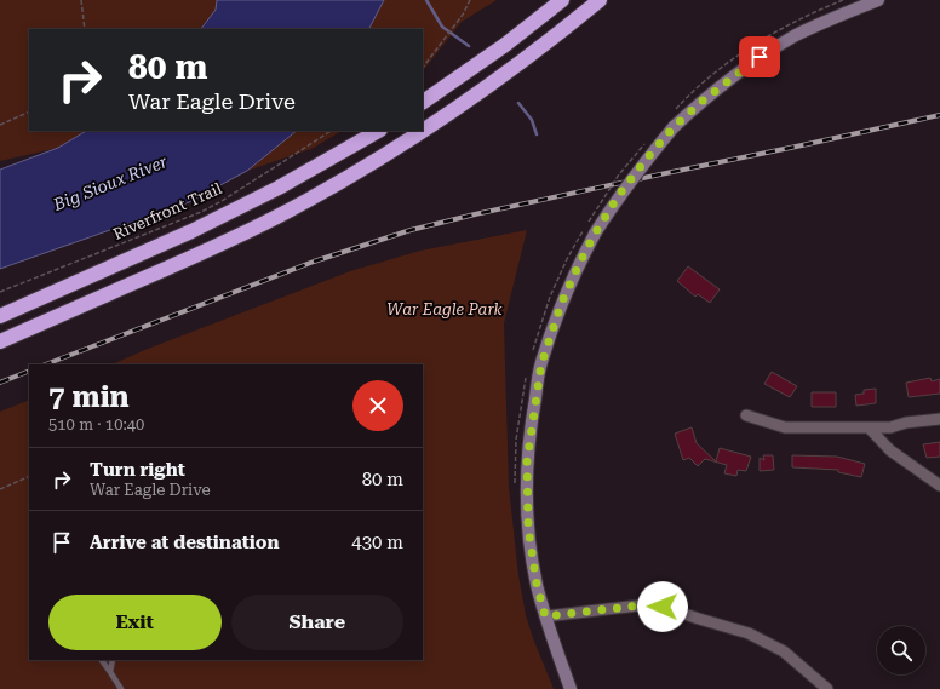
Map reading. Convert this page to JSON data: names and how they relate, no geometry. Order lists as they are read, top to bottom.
{
  "streets": {
    "path": ["Riverfront Trail"]
  },
  "water": ["Big Sioux River"],
  "parks": ["War Eagle Park"],
  "page": {
    "turn": ["80 m", "War Eagle Drive"],
    "heading": ["7 min", "510 m · 10:40"],
    "list": [
      {
        "name": "Turn right",
        "note": "War Eagle Drive",
        "value": "80 m"
      },
      {
        "name": "Arrive at destination",
        "value": "430 m"
      }
    ],
    "buttons": ["Exit", "Share"]
  }
}
